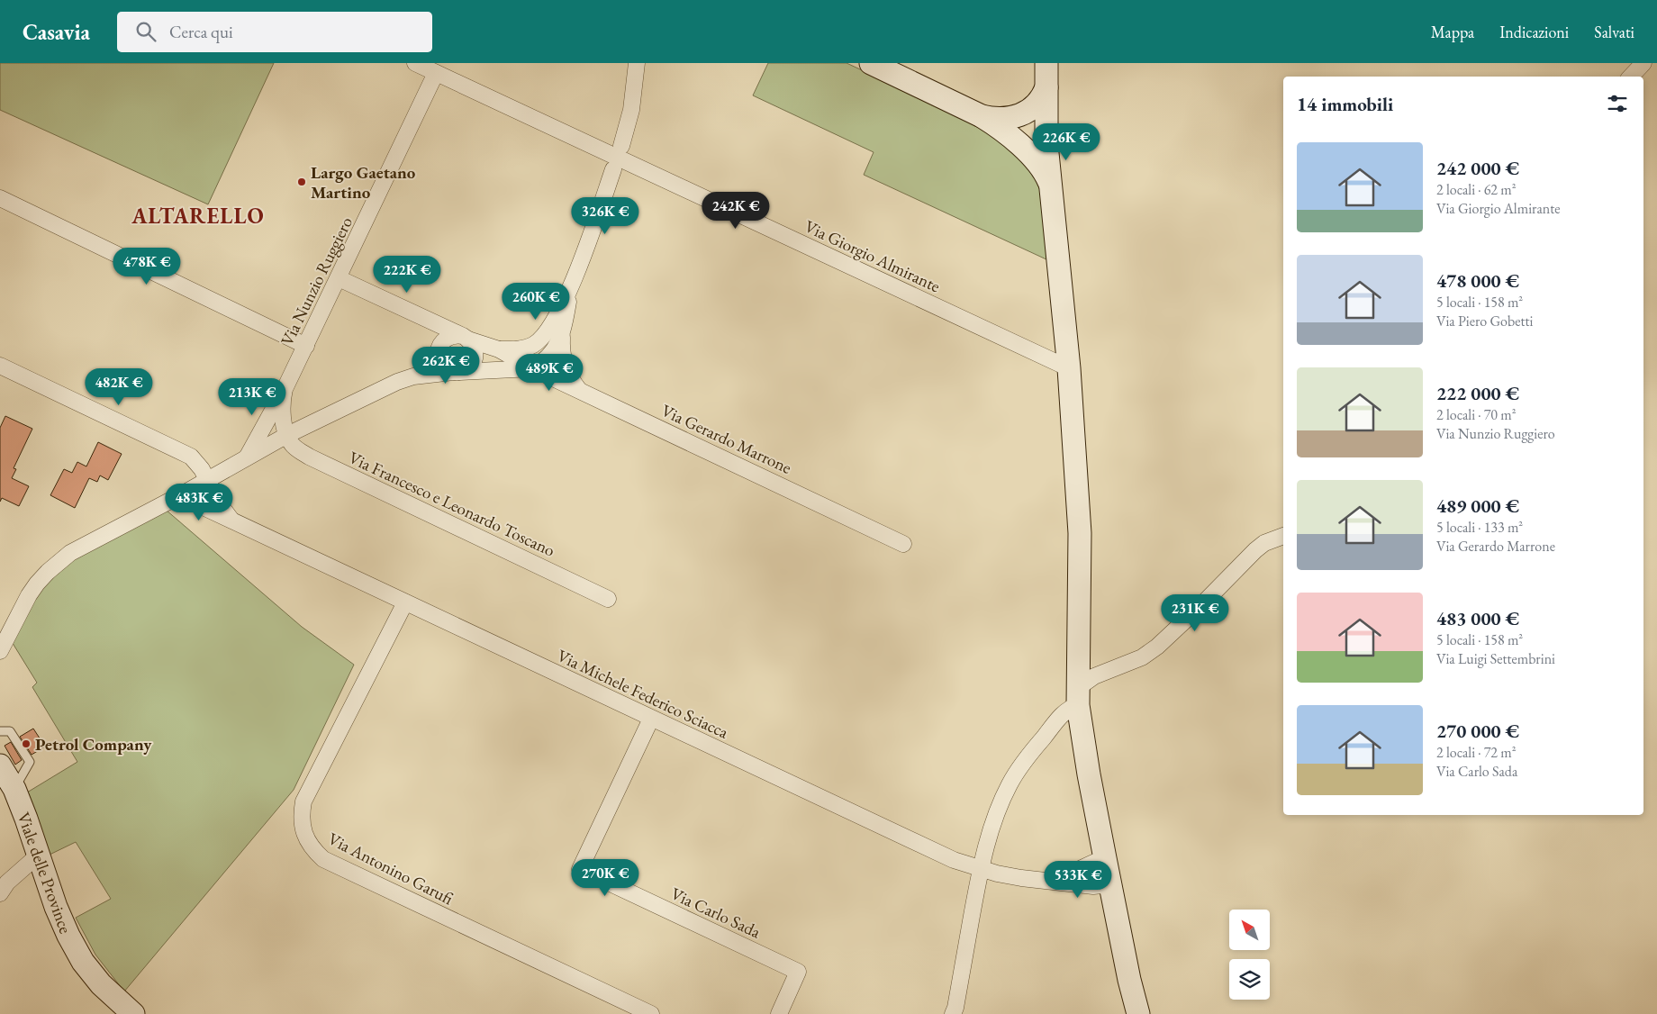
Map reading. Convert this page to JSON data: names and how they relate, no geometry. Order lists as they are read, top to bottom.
{
  "streets": {
    "street": [
      "Via Giorgio Almirante",
      "Via Nunzio Ruggiero",
      "Via Gerardo Marrone",
      "Via Francesco e Leonardo Toscano",
      "Via Michele Federico Sciacca",
      "Via Antonino Garufi",
      "Viale delle Province",
      "Via Carlo Sada"
    ]
  },
  "crossings": [
    ["Via Giorgio Almirante", "Via Nunzio Ruggiero"],
    ["Via Nunzio Ruggiero", "Via Francesco e Leonardo Toscano"],
    ["Via Michele Federico Sciacca", "Via Antonino Garufi"],
    ["Via Michele Federico Sciacca", "Via Carlo Sada"]
  ],
  "districts": ["ALTARELLO"],
  "places": ["Largo Gaetano Martino", "Petrol Company"],
  "north": "top left",
  "page": {
    "header": "Casavia",
    "search": "Cerca qui",
    "nav": ["Mappa", "Indicazioni", "Salvati"],
    "heading": "14 immobili",
    "price": [
      "226K €",
      "242K €",
      "326K €",
      "478K €",
      "222K €",
      "260K €",
      "262K €",
      "489K €",
      "482K €",
      "213K €",
      "483K €",
      "231K €",
      "270K €",
      "533K €"
    ],
    "list": [
      {
        "name": "242 000 €",
        "note": "2 locali · 62 m² · Via Giorgio Almirante"
      },
      {
        "name": "478 000 €",
        "note": "5 locali · 158 m² · Via Piero Gobetti"
      },
      {
        "name": "222 000 €",
        "note": "2 locali · 70 m² · Via Nunzio Ruggiero"
      },
      {
        "name": "489 000 €",
        "note": "5 locali · 133 m² · Via Gerardo Marrone"
      },
      {
        "name": "483 000 €",
        "note": "5 locali · 158 m² · Via Luigi Settembrini"
      },
      {
        "name": "270 000 €",
        "note": "2 locali · 72 m² · Via Carlo Sada"
      }
    ]
  }
}
